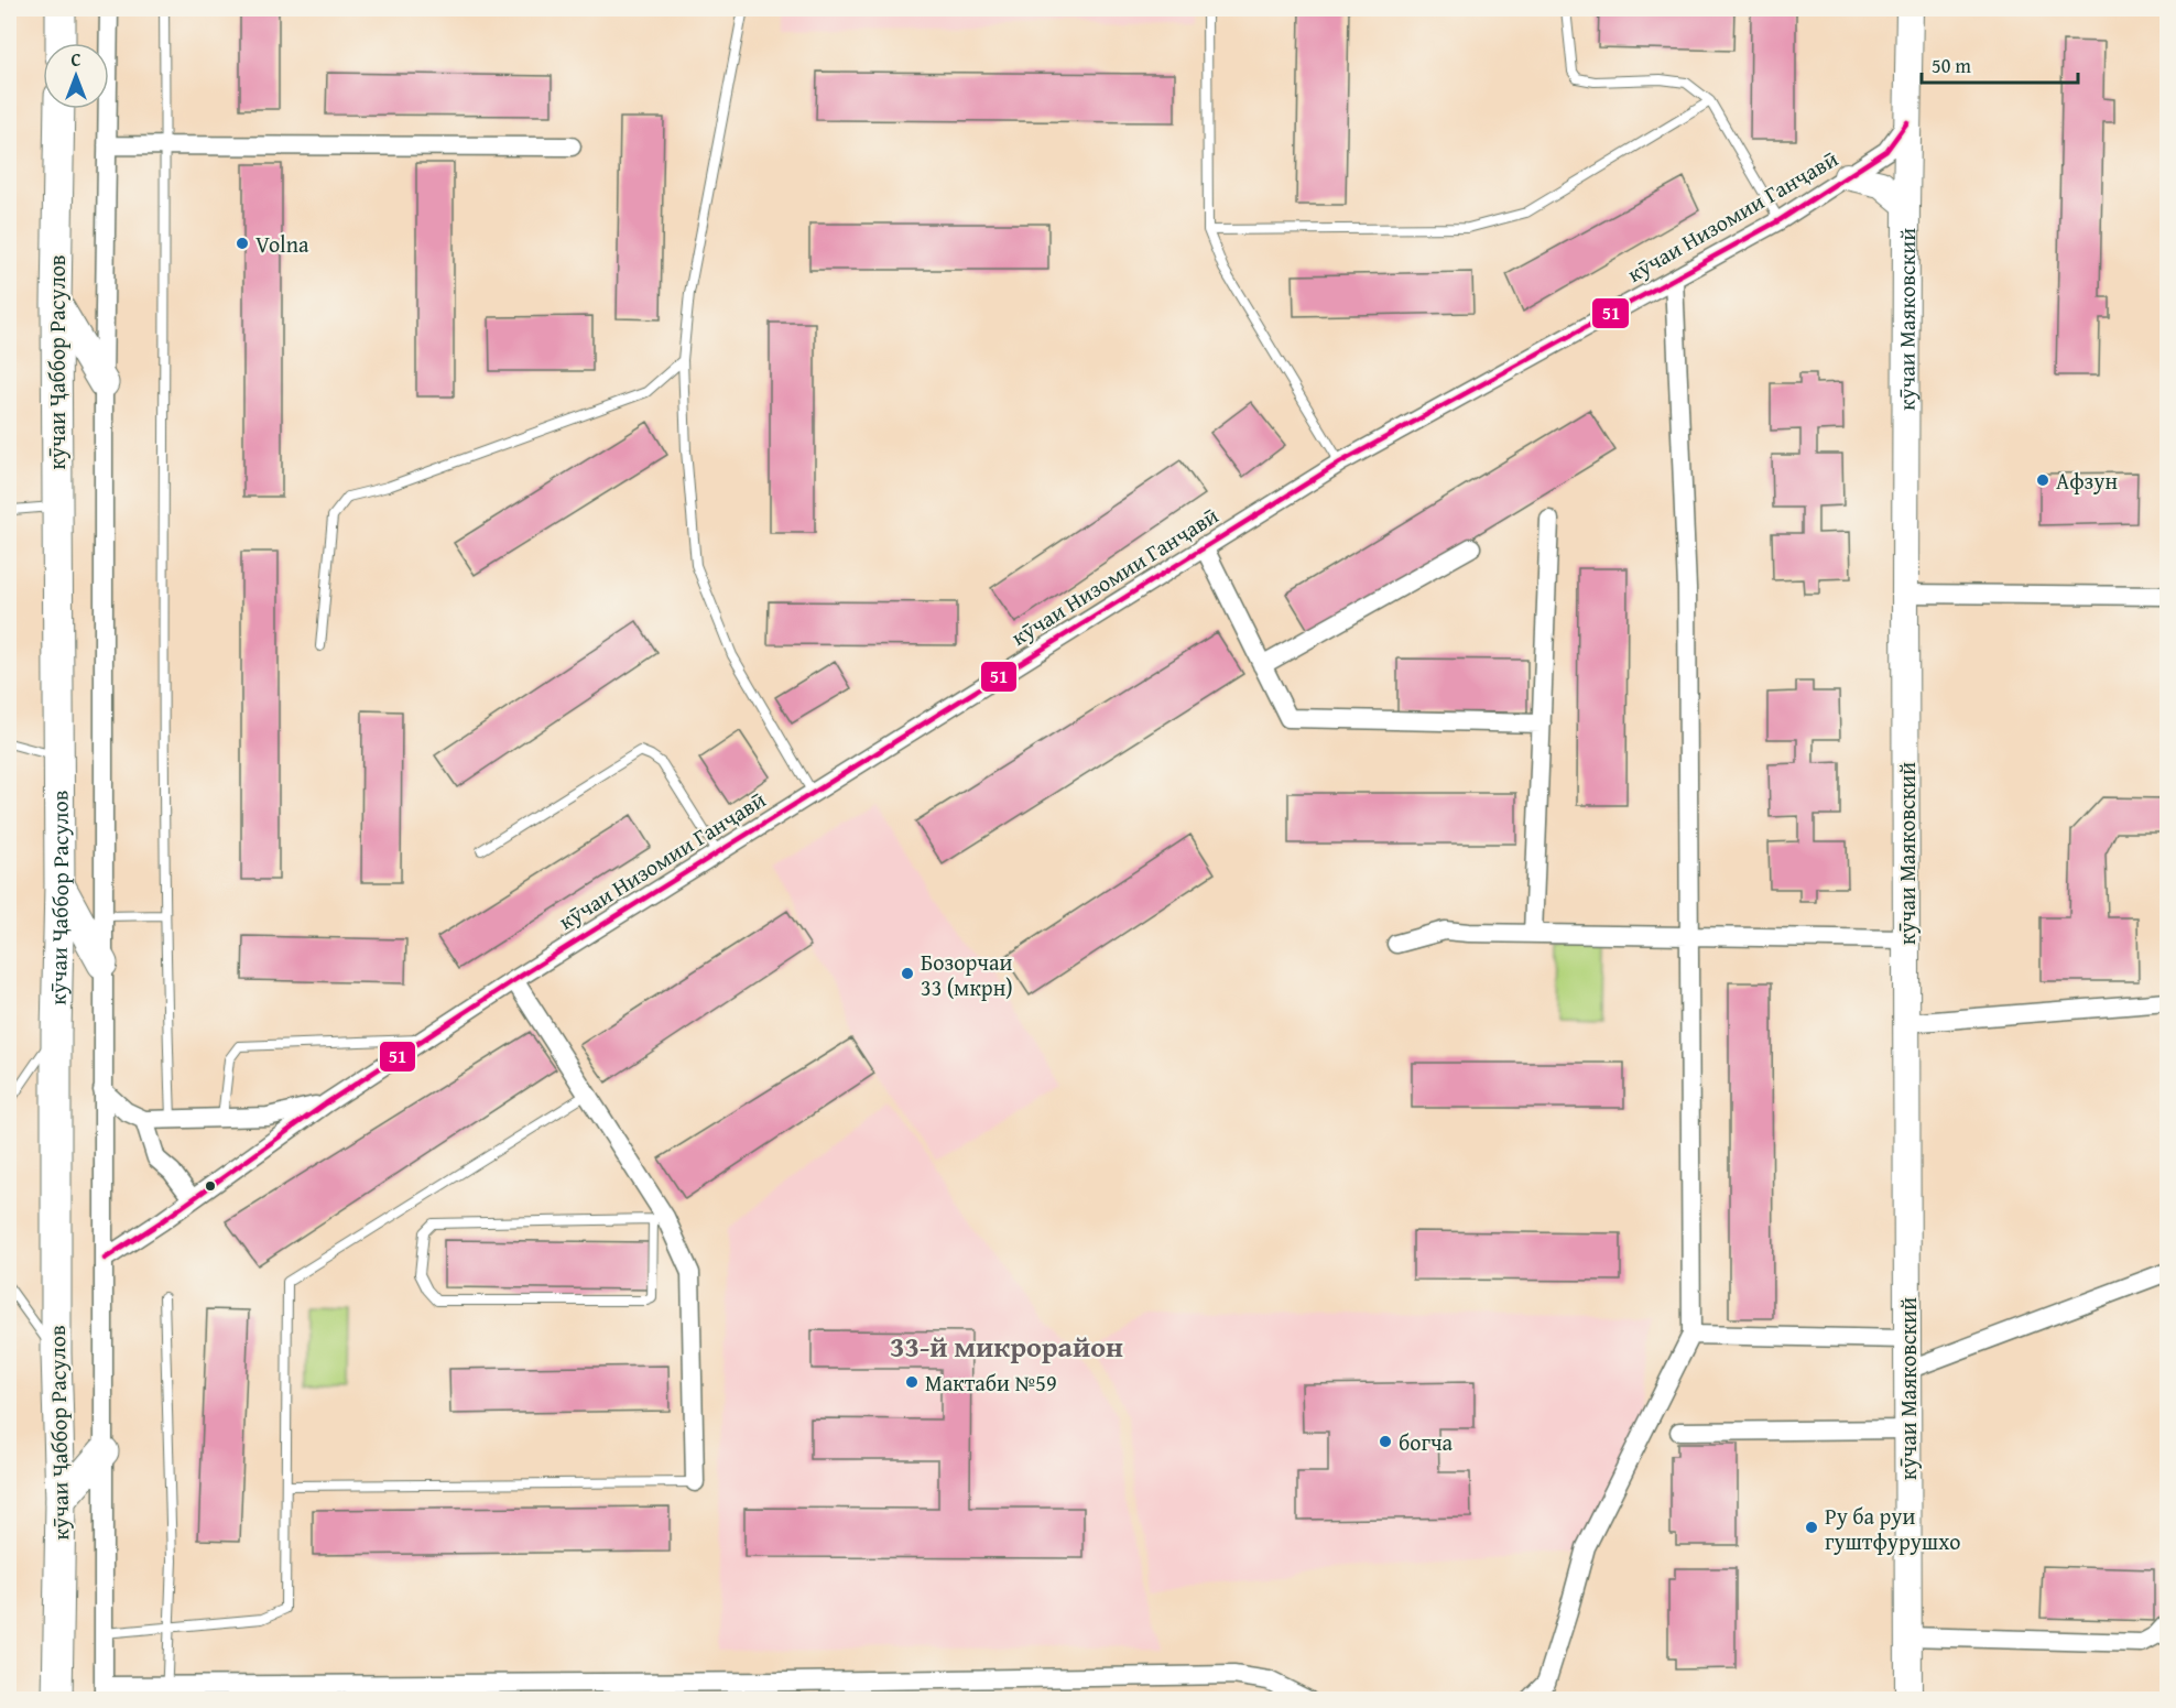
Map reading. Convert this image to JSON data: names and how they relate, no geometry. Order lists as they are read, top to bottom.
{
  "streets": {
    "main road": ["кӯчаи Ҷаббор Расулов"],
    "street": ["кӯчаи Низомии Ганҷавӣ", "кӯчаи Маяковский"]
  },
  "crossings": [
    ["кӯчаи Низомии Ганҷавӣ", "кӯчаи Маяковский"]
  ],
  "districts": ["33-й микрорайон"],
  "places": [
    "Volna",
    "Афзун",
    "Бозорчаи 33 (мкрн)",
    "Мактаби №59",
    "богча",
    "Ру ба руи гуштфурушхо"
  ],
  "lines": ["transit line 51"],
  "scale_bar": "50 m",
  "north": "top"
}
